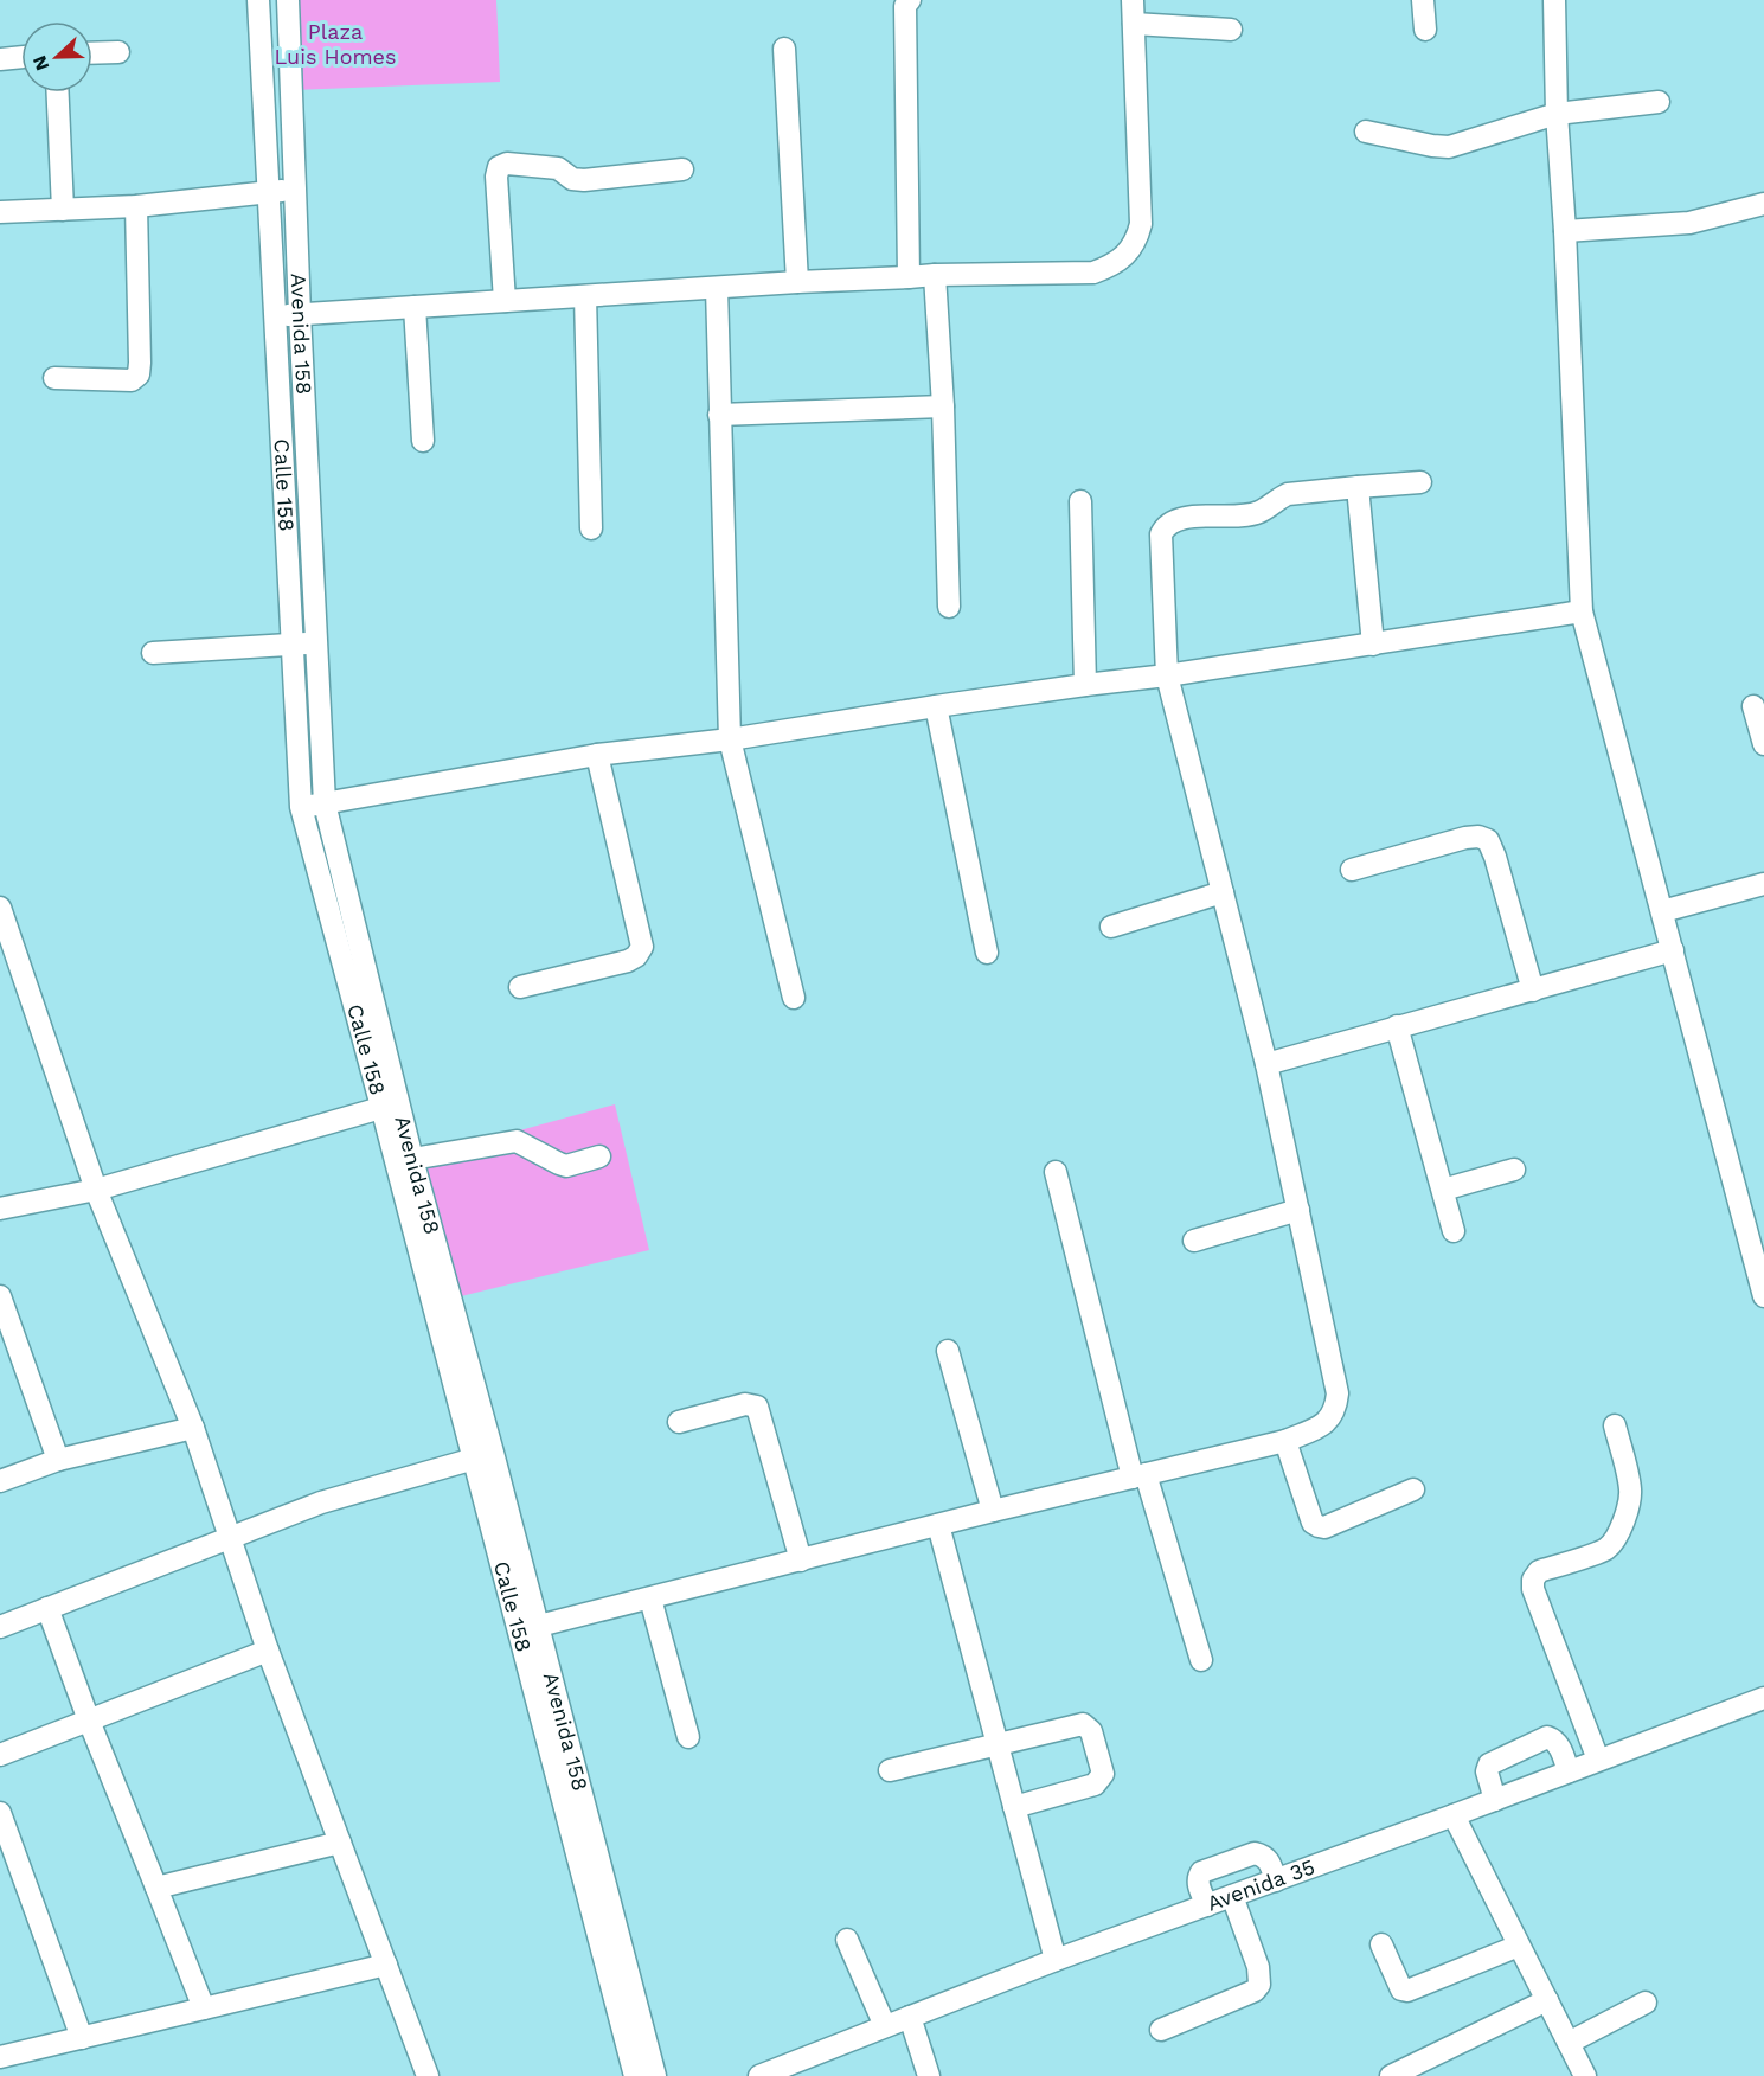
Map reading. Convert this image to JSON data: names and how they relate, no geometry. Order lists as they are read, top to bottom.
{
  "streets": {
    "street": ["Avenida 158", "Calle 158", "Avenida 35"]
  },
  "crossings": [
    ["Avenida 158", "Calle 158"]
  ],
  "parks": ["Plaza Luis Homes"],
  "north": "left"
}
